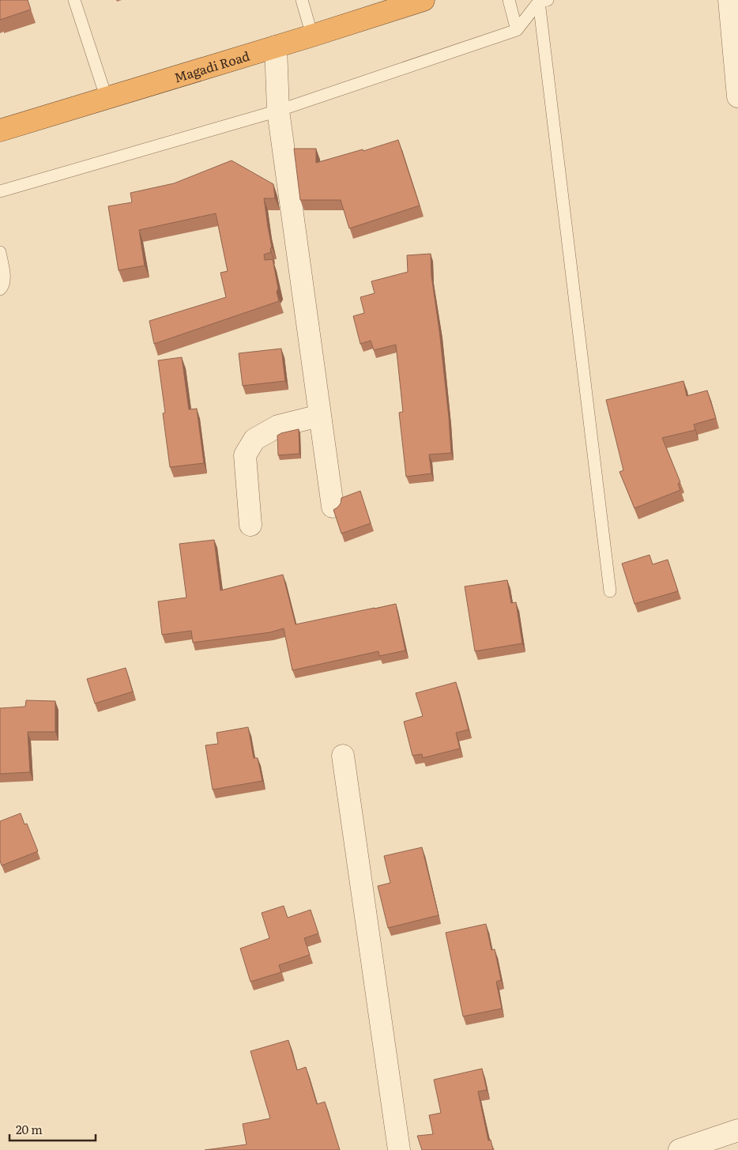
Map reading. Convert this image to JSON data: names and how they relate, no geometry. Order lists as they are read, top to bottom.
{
  "streets": {
    "highway": ["Magadi Road"]
  },
  "scale_bar": "20 m"
}
